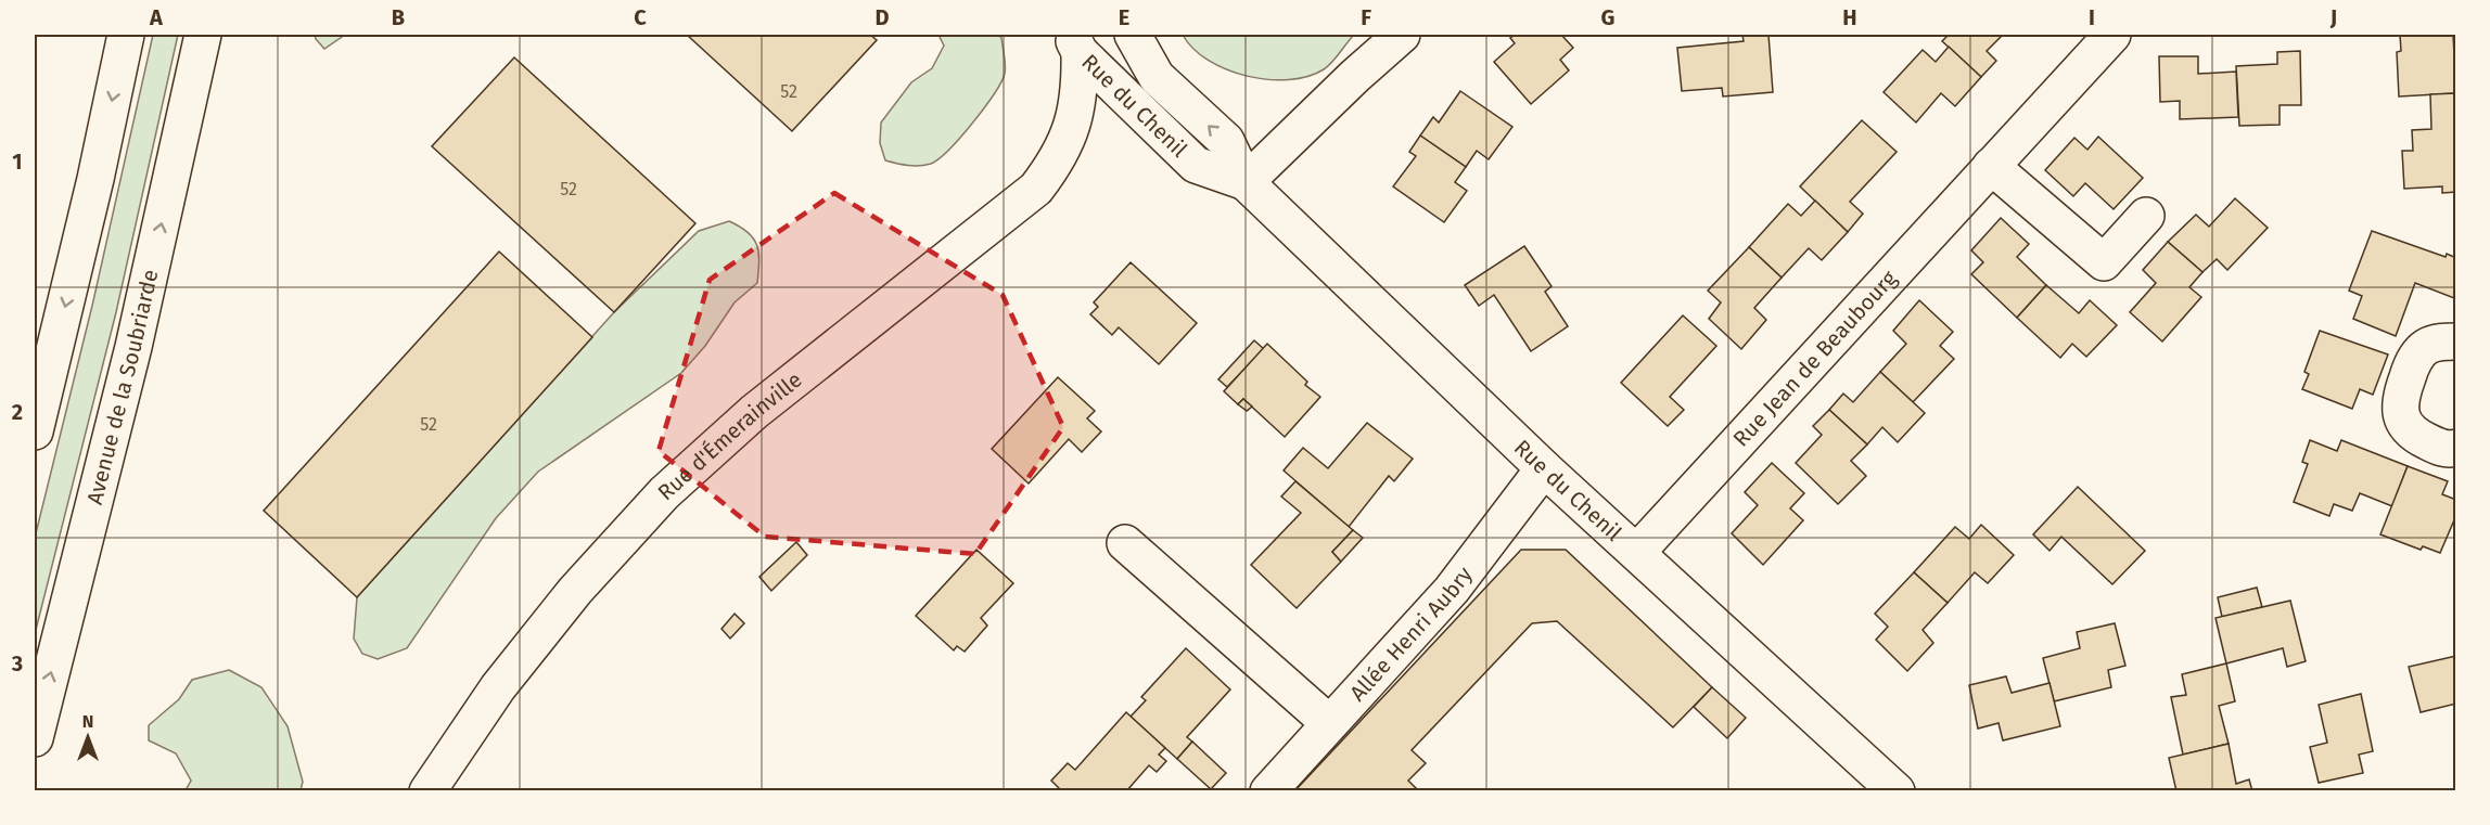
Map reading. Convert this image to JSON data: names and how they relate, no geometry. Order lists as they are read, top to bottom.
{
  "streets": {
    "street": [
      "Rue du Chenil",
      "Rue Jean de Beaubourg",
      "Avenue de la Soubriarde",
      "Rue d'Émerainville",
      "Allée Henri Aubry"
    ]
  },
  "crossings": [
    ["Rue du Chenil", "Rue Jean de Beaubourg"],
    ["Rue du Chenil", "Rue d'Émerainville"],
    ["Rue du Chenil", "Allée Henri Aubry"]
  ],
  "house_numbers": ["52", "52", "52"],
  "north": "top",
  "grid": {
    "columns": [
      "A",
      "B",
      "C",
      "D",
      "E",
      "F",
      "G",
      "H",
      "I",
      "J"
    ],
    "rows": ["1", "2", "3"]
  }
}
